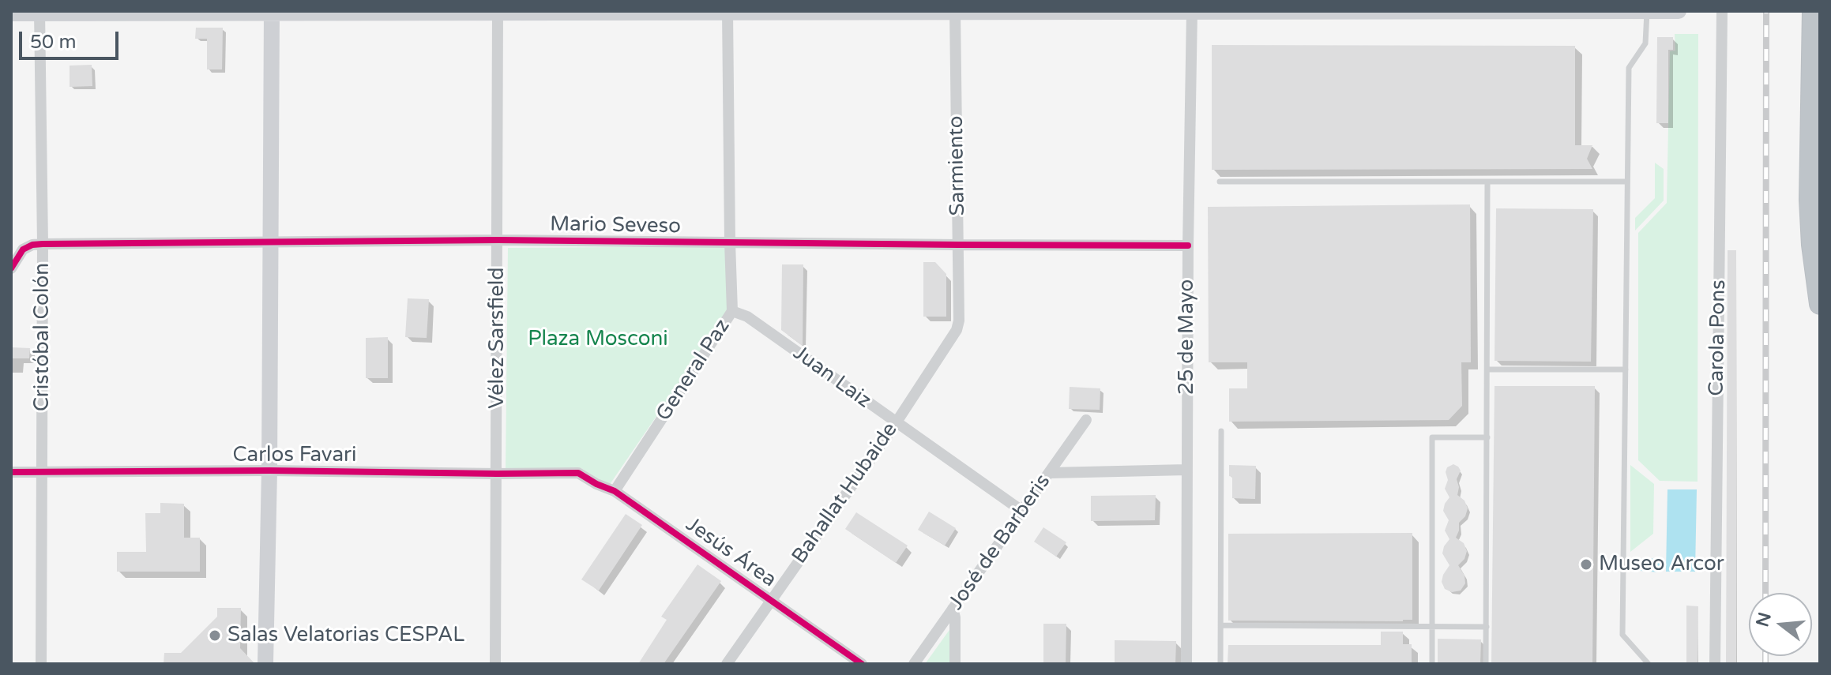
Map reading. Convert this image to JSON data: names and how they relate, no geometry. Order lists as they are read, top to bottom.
{
  "streets": {
    "street": [
      "Sarmiento",
      "Mario Seveso",
      "Cristóbal Colón",
      "25 de Mayo",
      "Vélez Sarsfield",
      "Carola Pons",
      "General Paz",
      "Juan Laiz",
      "Carlos Favari",
      "Bahallat Hubaide",
      "José de Barberis",
      "Jesús Área"
    ]
  },
  "crossings": [
    ["Sarmiento", "Mario Seveso"],
    ["Sarmiento", "Bahallat Hubaide"],
    ["Mario Seveso", "Cristóbal Colón"],
    ["Mario Seveso", "25 de Mayo"],
    ["Mario Seveso", "Vélez Sarsfield"],
    ["Mario Seveso", "General Paz"],
    ["Cristóbal Colón", "Carlos Favari"],
    ["Vélez Sarsfield", "Carlos Favari"],
    ["General Paz", "Juan Laiz"],
    ["General Paz", "Jesús Área"],
    ["Juan Laiz", "Bahallat Hubaide"],
    ["Juan Laiz", "José de Barberis"],
    ["Carlos Favari", "Jesús Área"],
    ["Bahallat Hubaide", "Jesús Área"]
  ],
  "parks": ["Plaza Mosconi"],
  "places": ["Museo Arcor", "Salas Velatorias CESPAL"],
  "scale_bar": "50 m",
  "north": "left"
}
